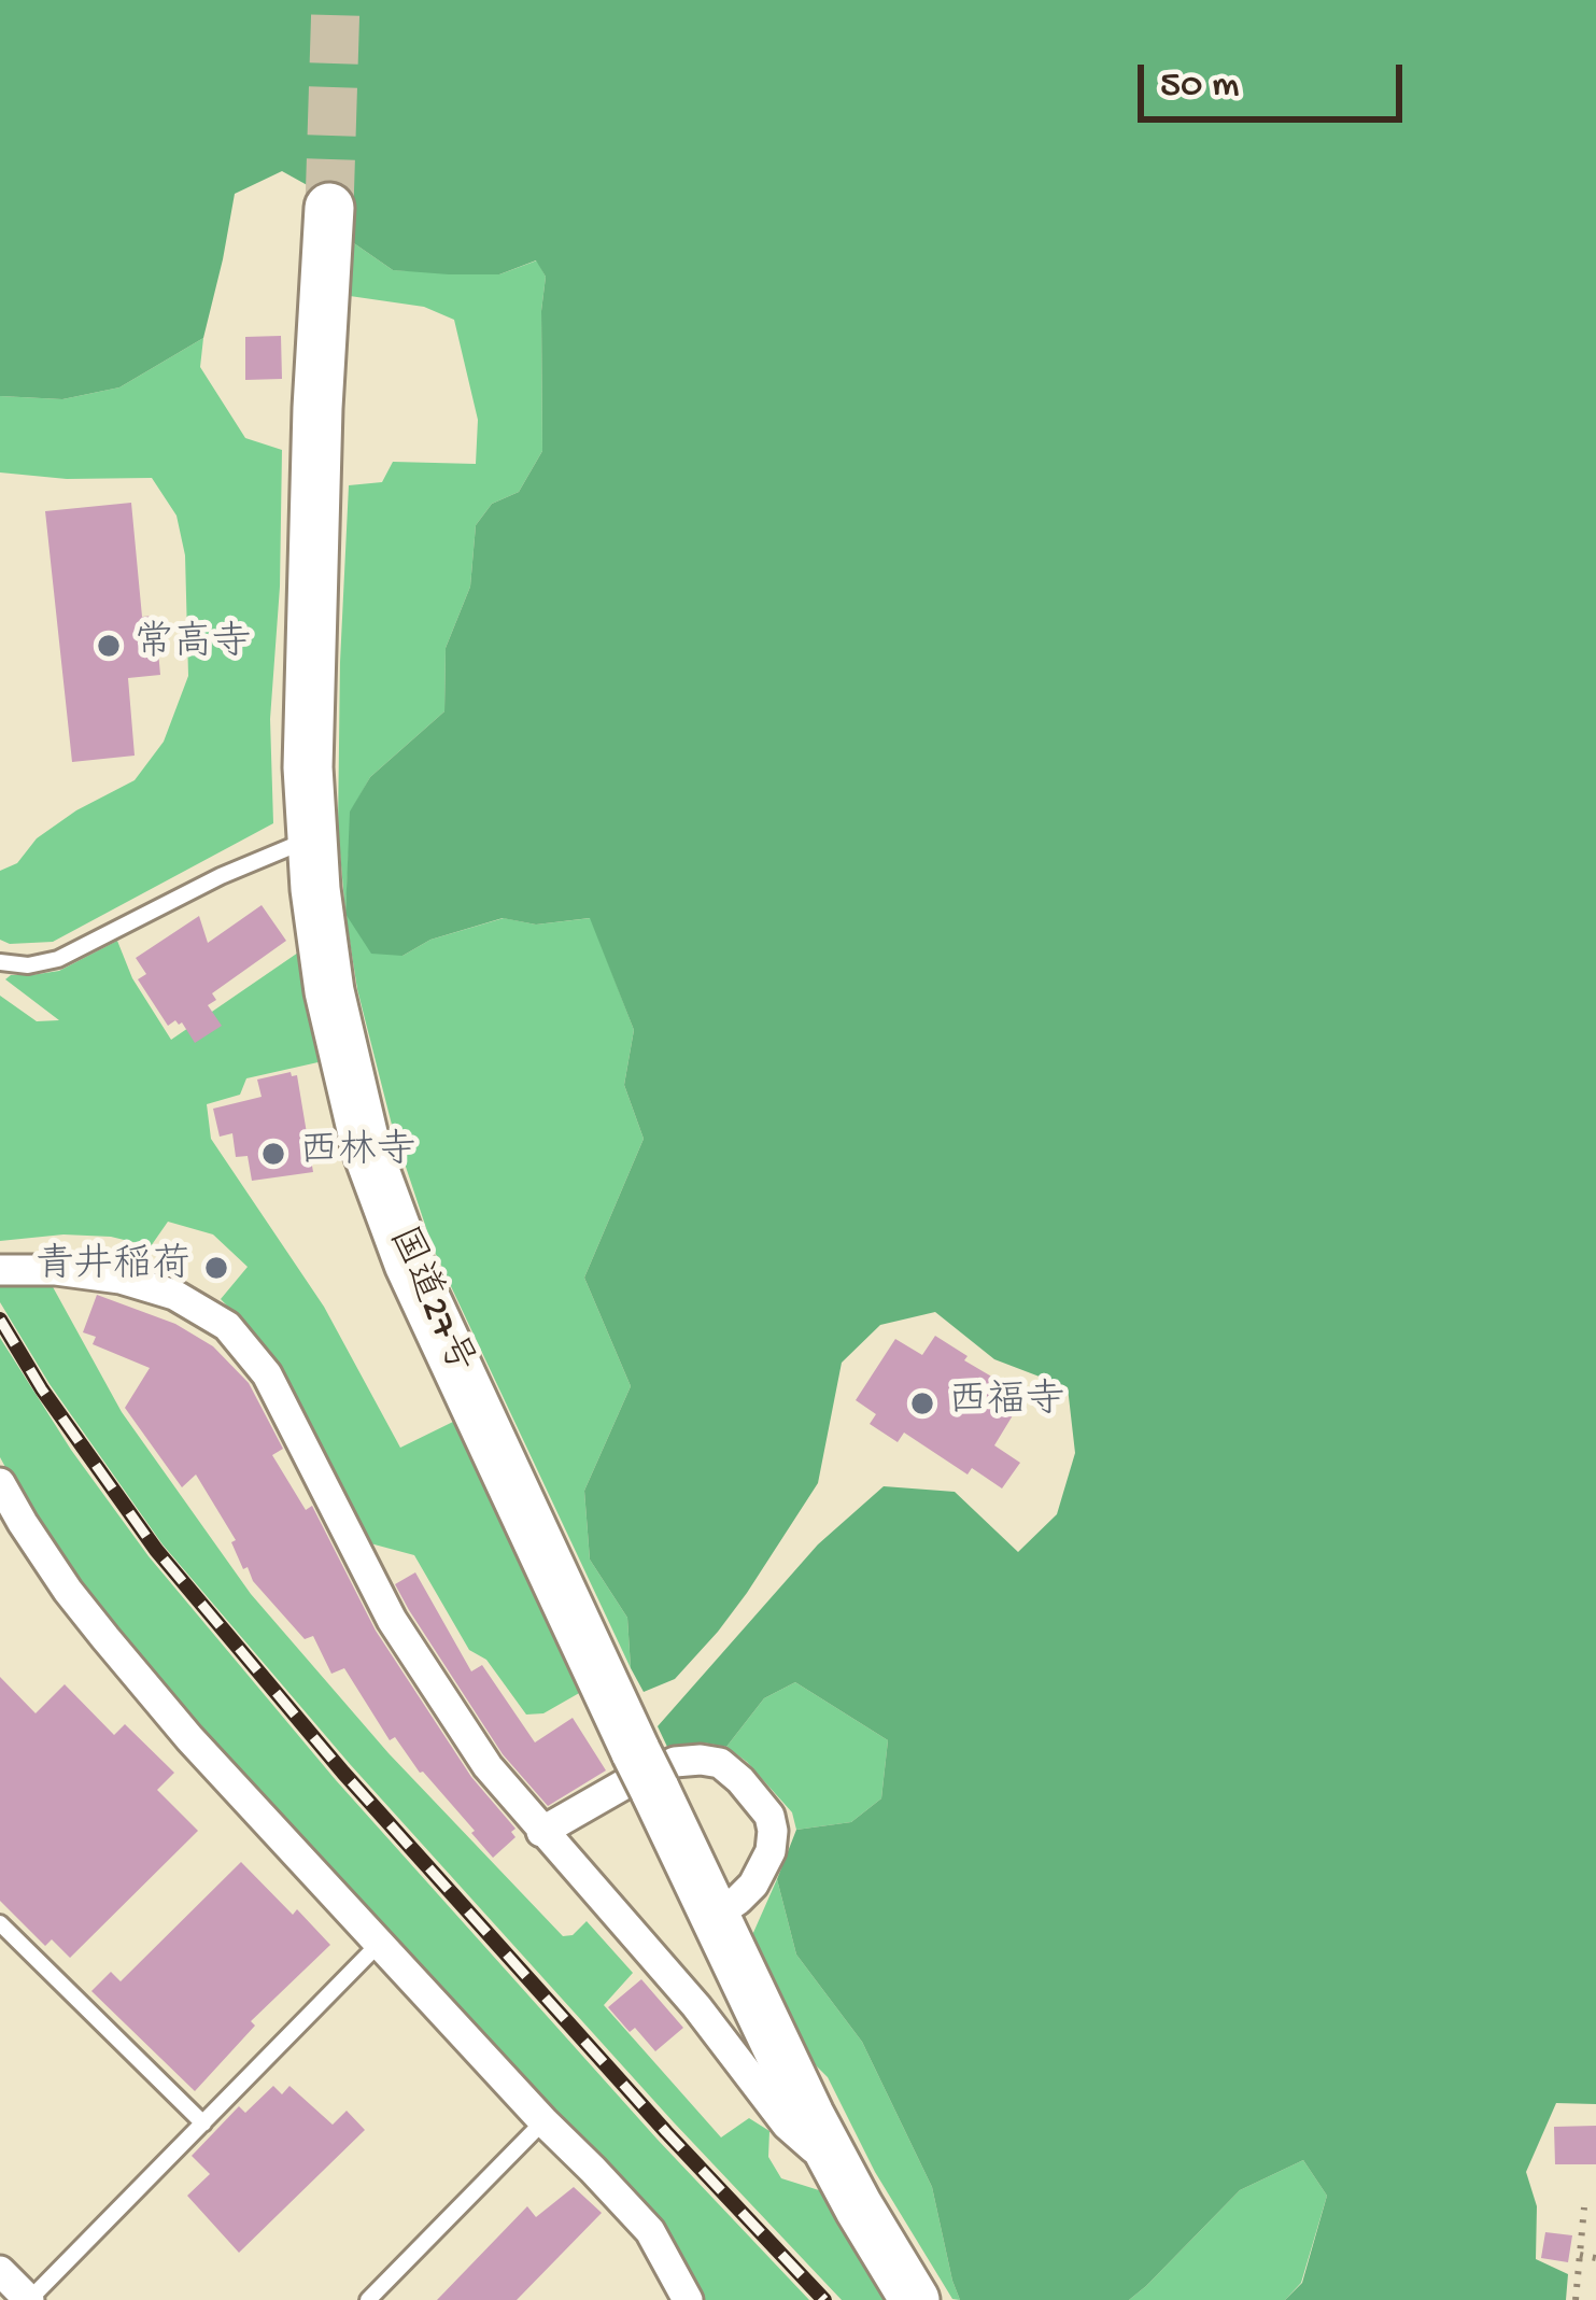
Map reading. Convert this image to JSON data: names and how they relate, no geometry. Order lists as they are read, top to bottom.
{
  "streets": {
    "highway": ["国道27号"]
  },
  "places": [
    "常高寺",
    "西林寺",
    "青井稲荷",
    "西福寺"
  ],
  "scale_bar": "50 m"
}
